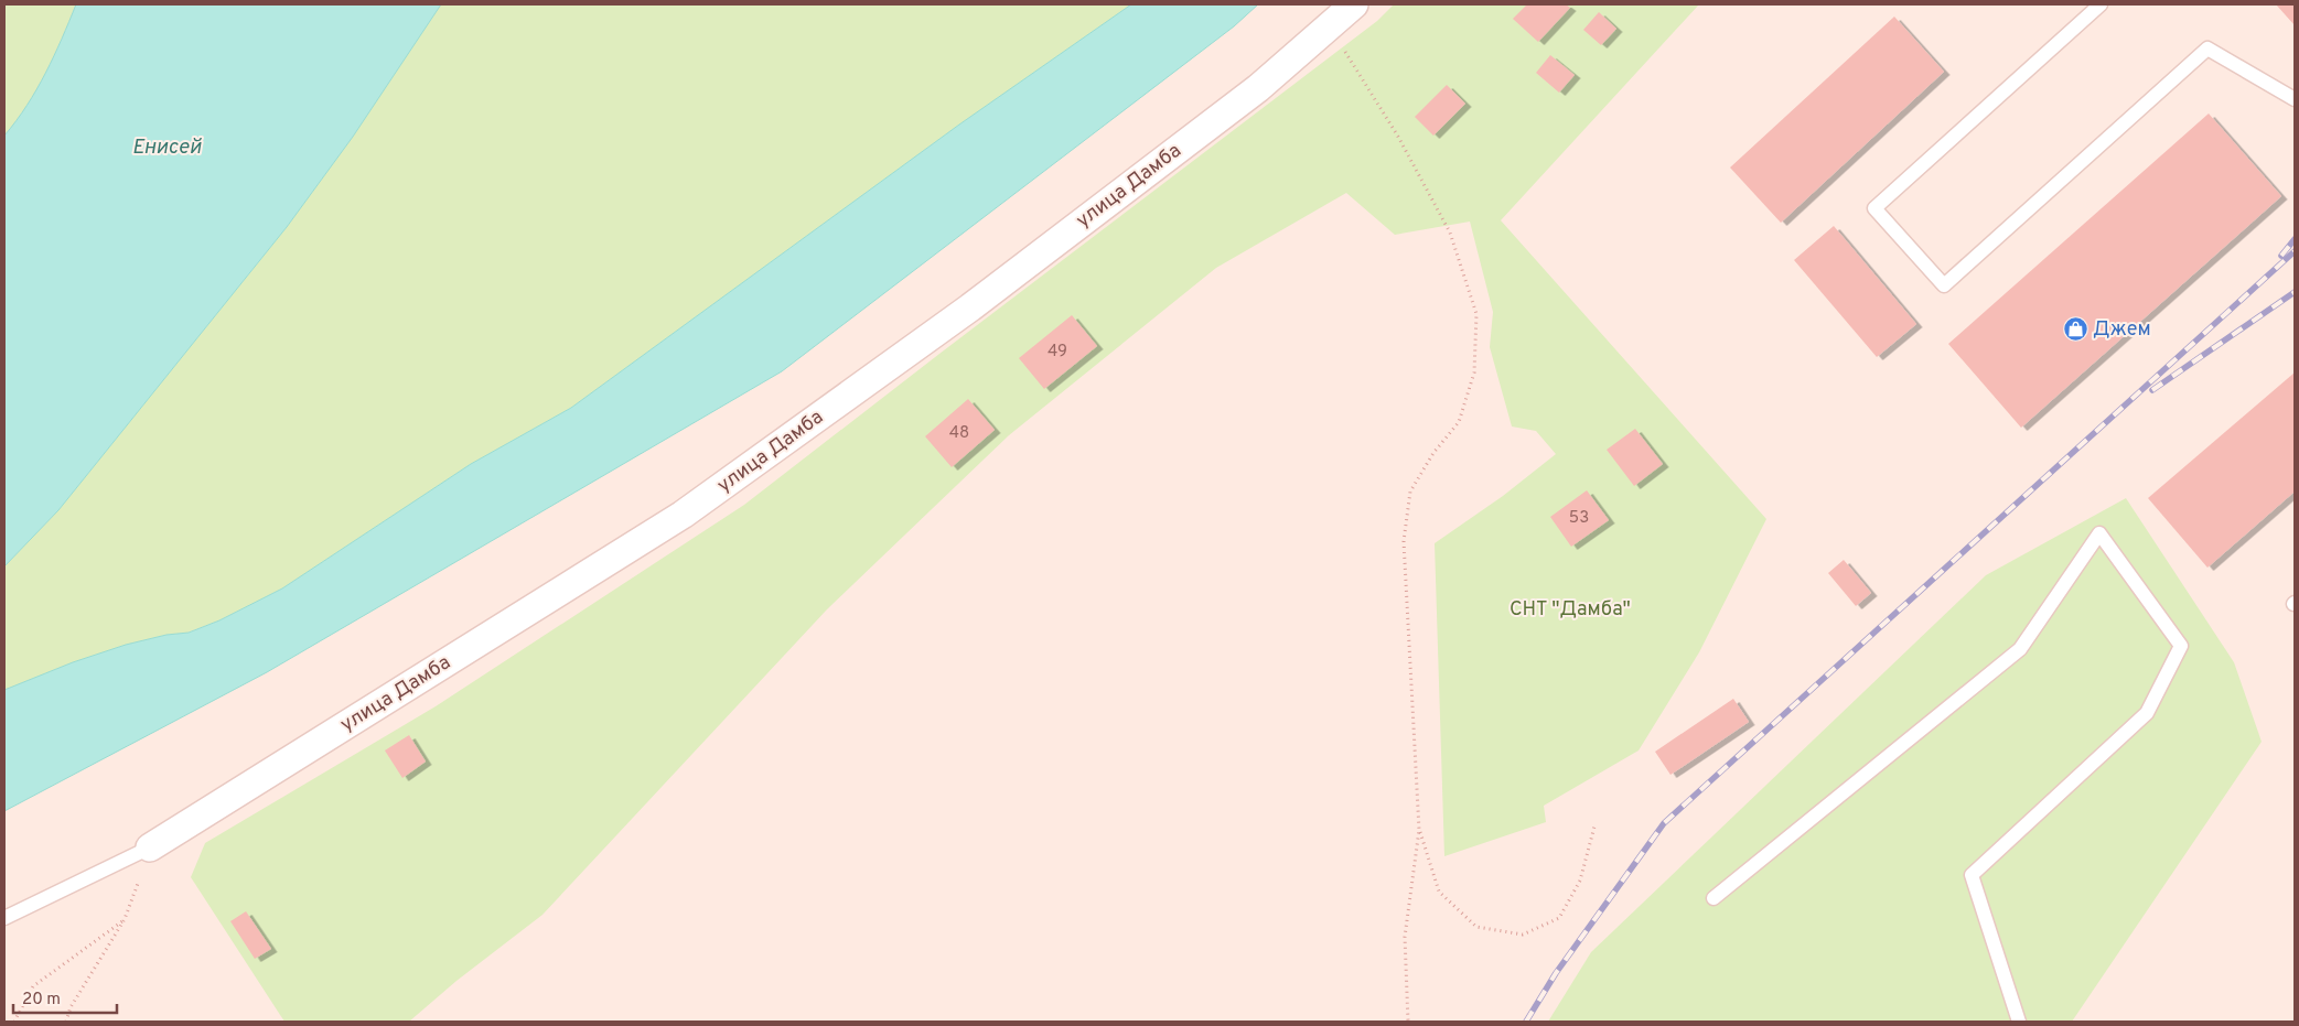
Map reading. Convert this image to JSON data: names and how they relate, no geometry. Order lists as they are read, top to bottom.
{
  "streets": {
    "street": ["улица Дамба"]
  },
  "water": ["Енисей"],
  "parks": ["СНТ \"Дамба\""],
  "places": {
    "shop": ["Джем"]
  },
  "house_numbers": ["49", "48", "53"],
  "scale_bar": "20 m"
}
